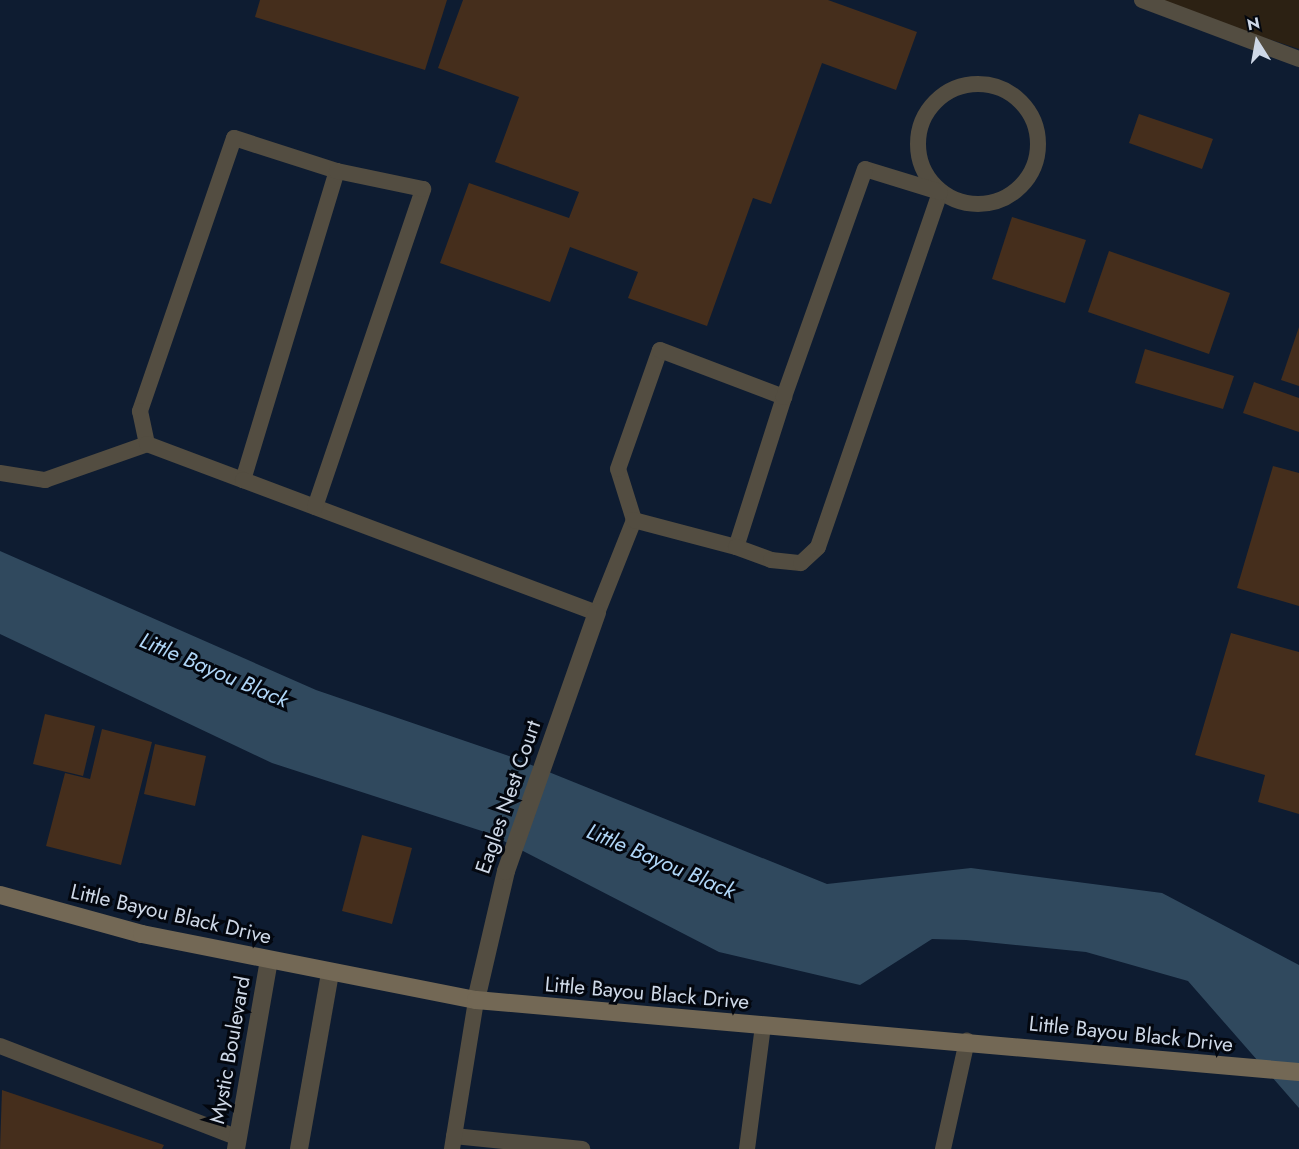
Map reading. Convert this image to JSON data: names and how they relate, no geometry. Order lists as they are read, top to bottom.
{
  "streets": {
    "main road": ["Little Bayou Black Drive"],
    "street": ["Eagles Nest Court", "Mystic Boulevard"]
  },
  "crossings": [
    ["Eagles Nest Court", "Little Bayou Black Drive"],
    ["Little Bayou Black Drive", "Mystic Boulevard"]
  ],
  "water": ["Little Bayou Black"],
  "north": "top"
}
